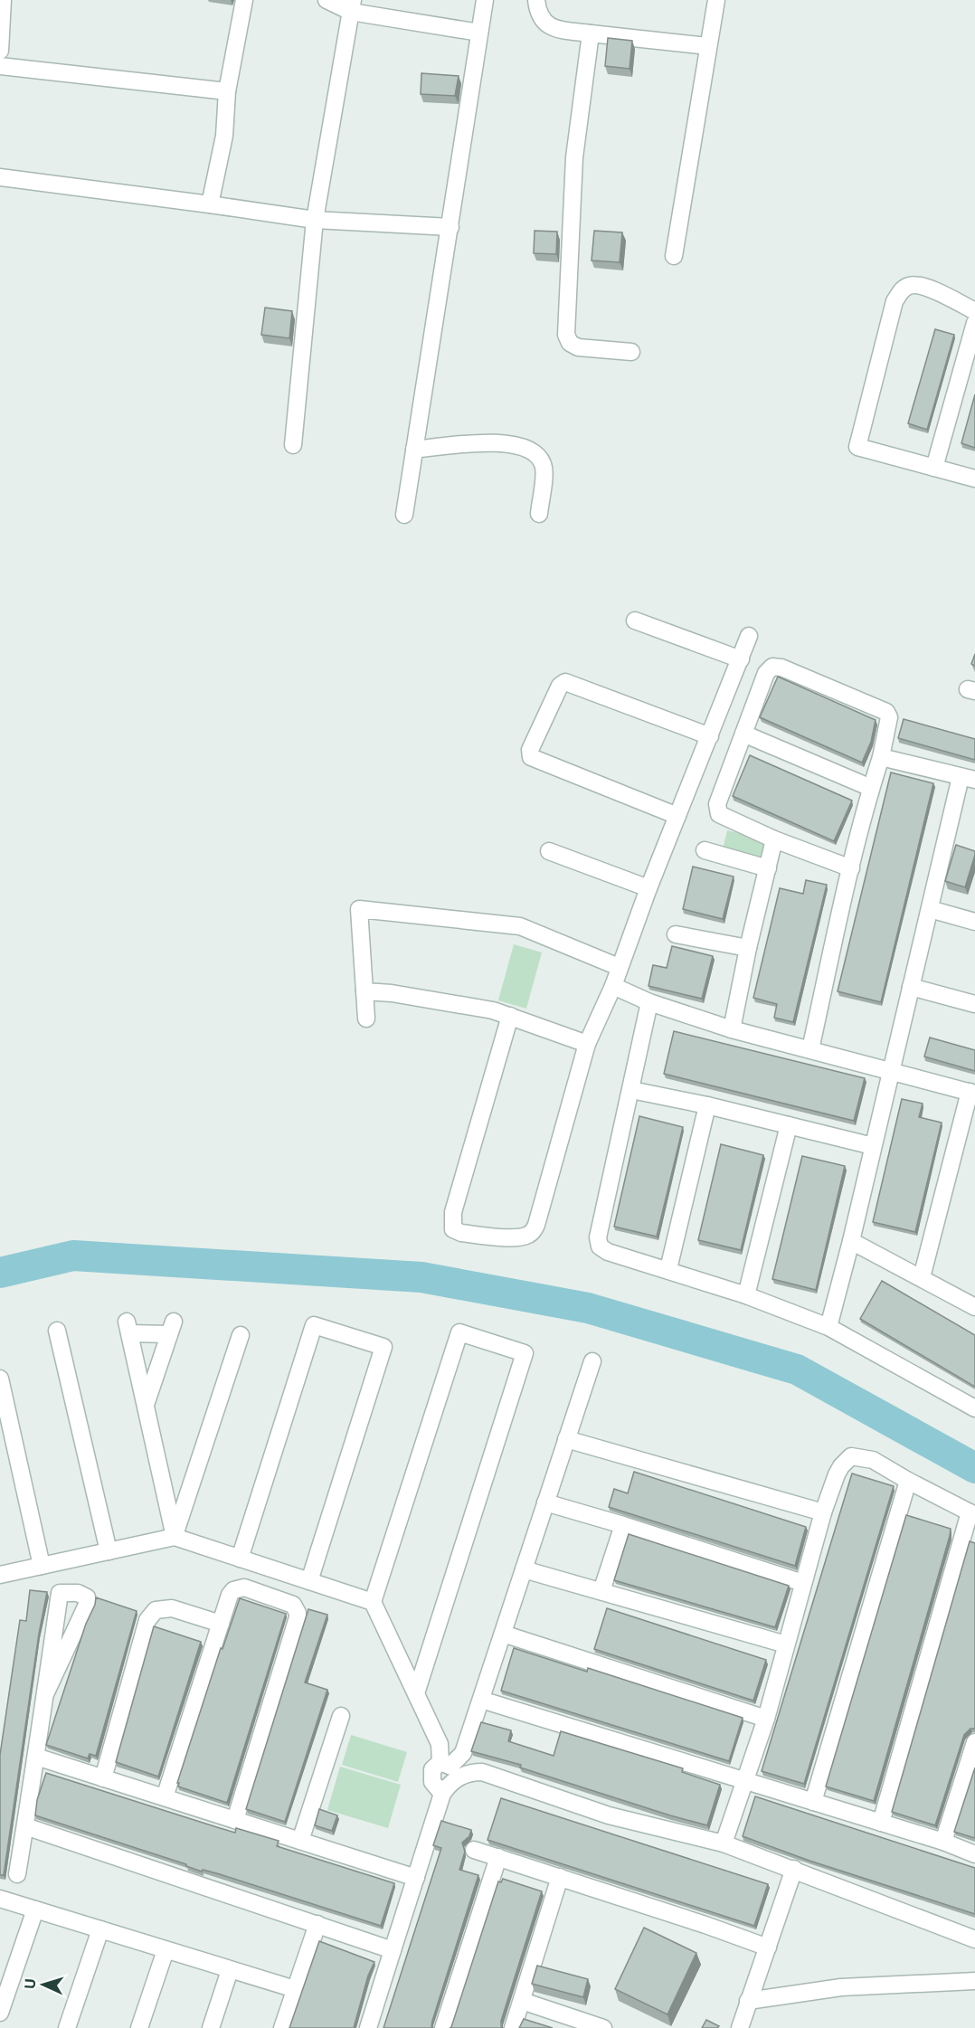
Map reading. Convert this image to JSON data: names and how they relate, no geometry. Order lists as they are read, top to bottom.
{
  "north": "left"
}
